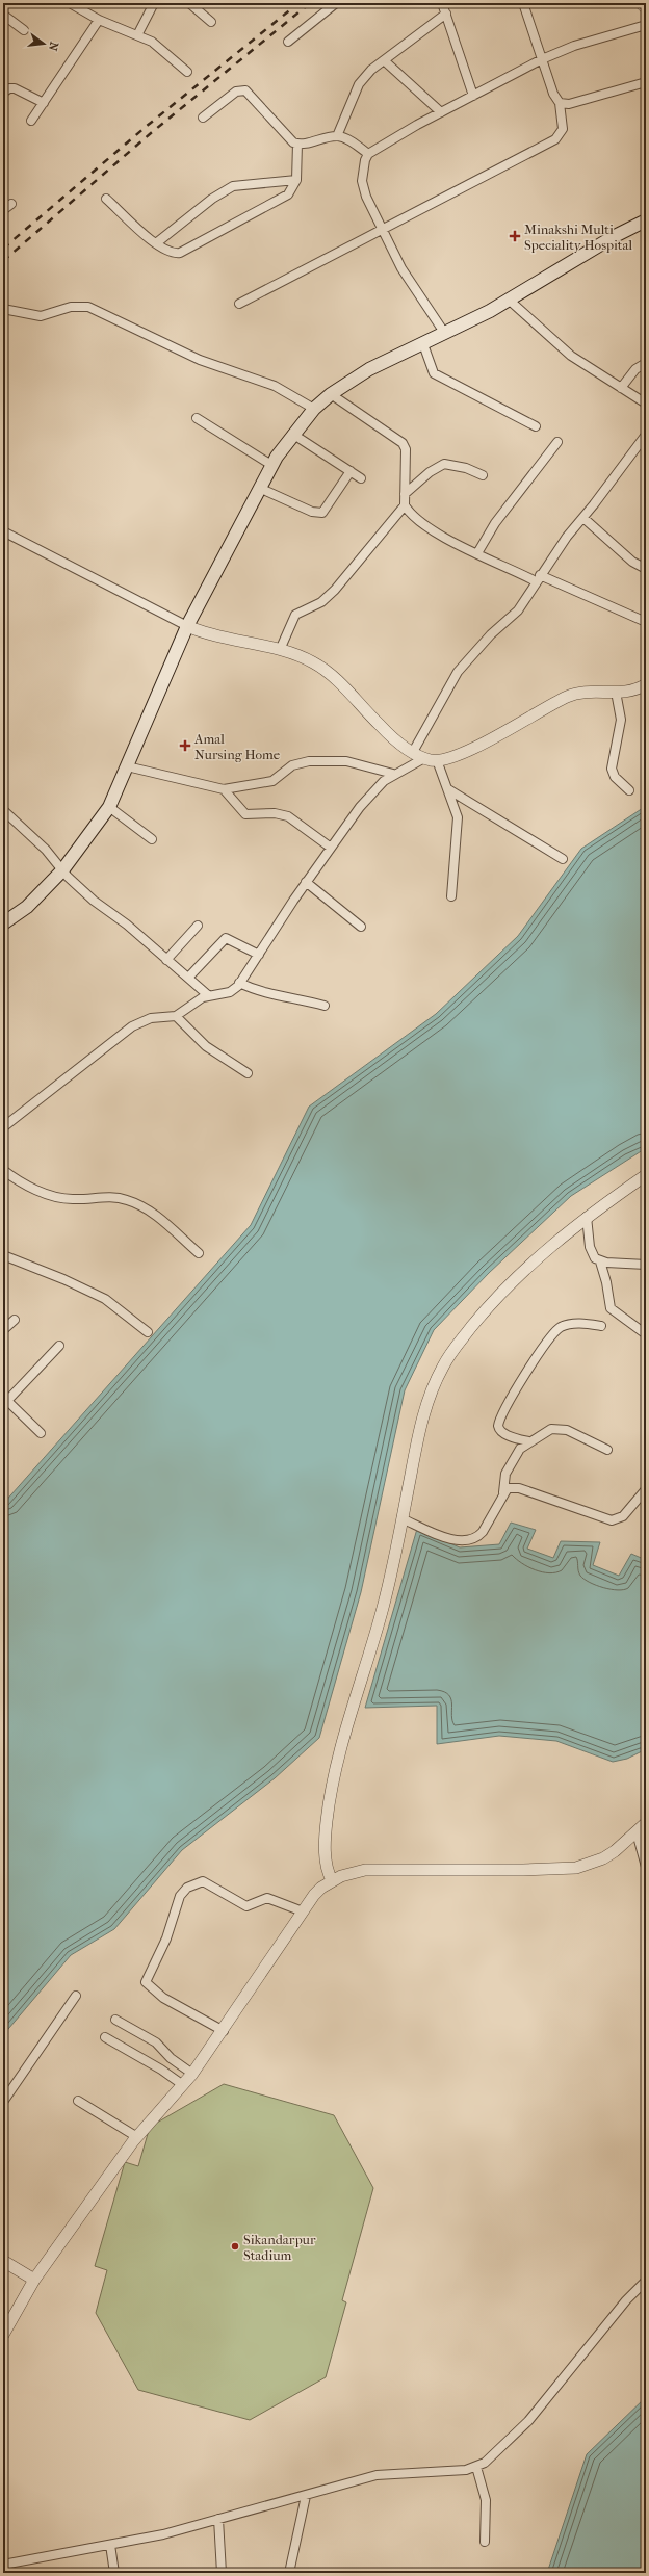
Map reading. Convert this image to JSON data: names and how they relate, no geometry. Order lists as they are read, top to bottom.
{
  "places": {
    "health": ["Minakshi Multi Speciality Hospital", "Amal Nursing Home"],
    "other": ["Sikandarpur Stadium"]
  },
  "north": "right"
}
